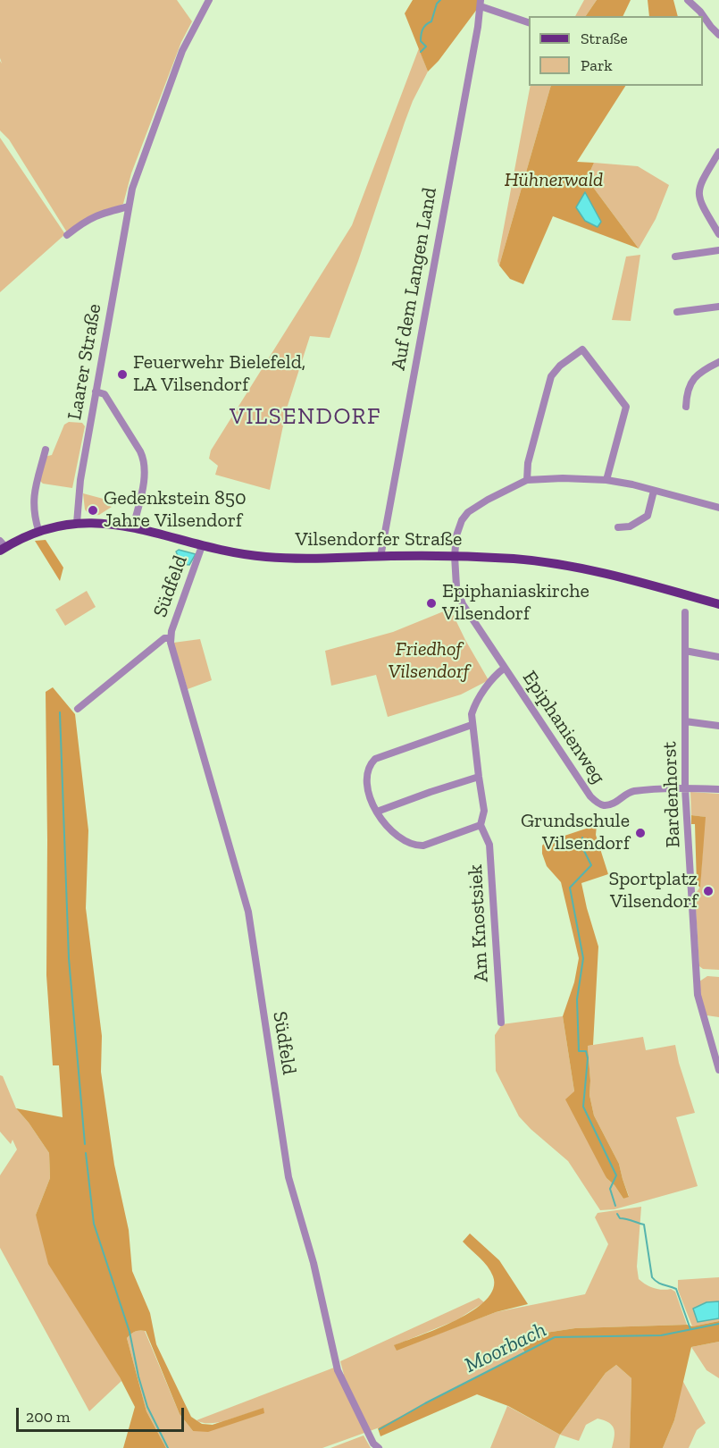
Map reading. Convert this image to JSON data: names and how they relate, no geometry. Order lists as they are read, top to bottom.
{
  "streets": {
    "main road": ["Vilsendorfer Straße"],
    "street": [
      "Auf dem Langen Land",
      "Laarer Straße",
      "Südfeld",
      "Epiphanienweg",
      "Bardenhorst",
      "Am Knostsiek"
    ]
  },
  "crossings": [
    ["Auf dem Langen Land", "Vilsendorfer Straße"],
    ["Laarer Straße", "Vilsendorfer Straße"],
    ["Vilsendorfer Straße", "Südfeld"],
    ["Vilsendorfer Straße", "Epiphanienweg"],
    ["Epiphanienweg", "Bardenhorst"]
  ],
  "districts": ["VILSENDORF"],
  "water": ["Moorbach"],
  "parks": ["Hühnerwald", "Friedhof Vilsendorf"],
  "places": [
    "Feuerwehr Bielefeld, LA Vilsendorf",
    "Gedenkstein 850 Jahre Vilsendorf",
    "Epiphaniaskirche Vilsendorf",
    "Grundschule Vilsendorf",
    "Sportplatz Vilsendorf"
  ],
  "legend": ["Straße", "Park"],
  "scale_bar": "200 m"
}
